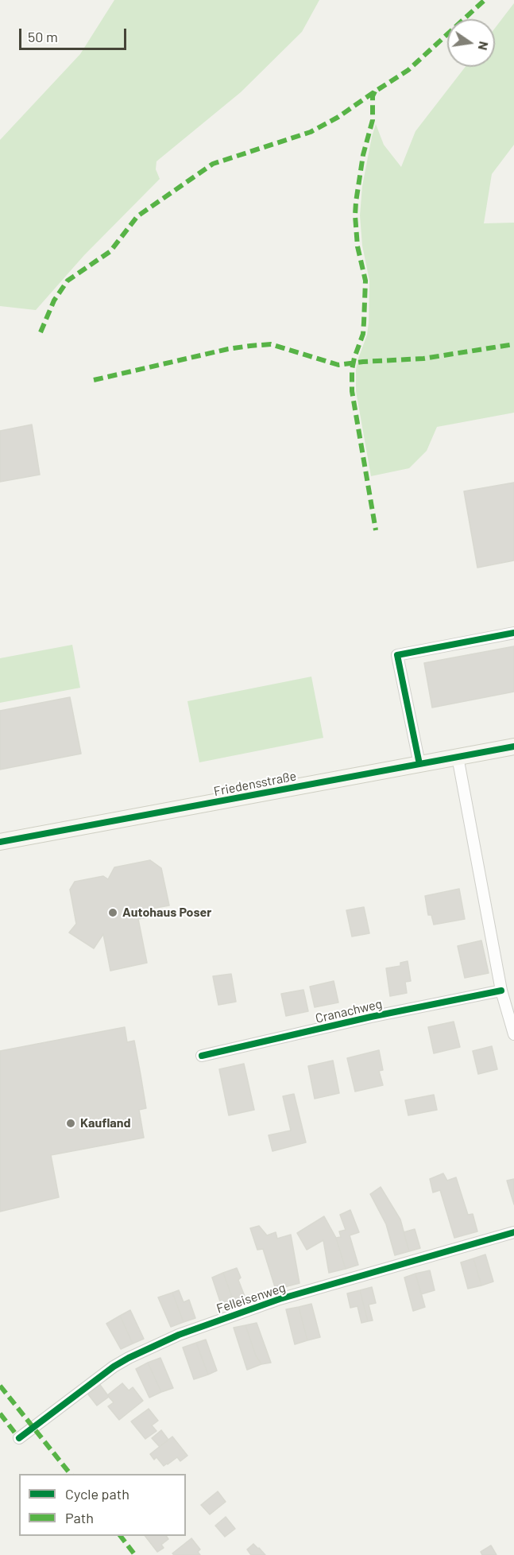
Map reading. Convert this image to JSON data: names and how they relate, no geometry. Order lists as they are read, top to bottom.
{
  "streets": {
    "street": ["Friedensstraße", "Cranachweg", "Felleisenweg"]
  },
  "places": ["Autohaus Poser", "Kaufland"],
  "legend": ["Cycle path", "Path"],
  "scale_bar": "50 m",
  "north": "right"
}
